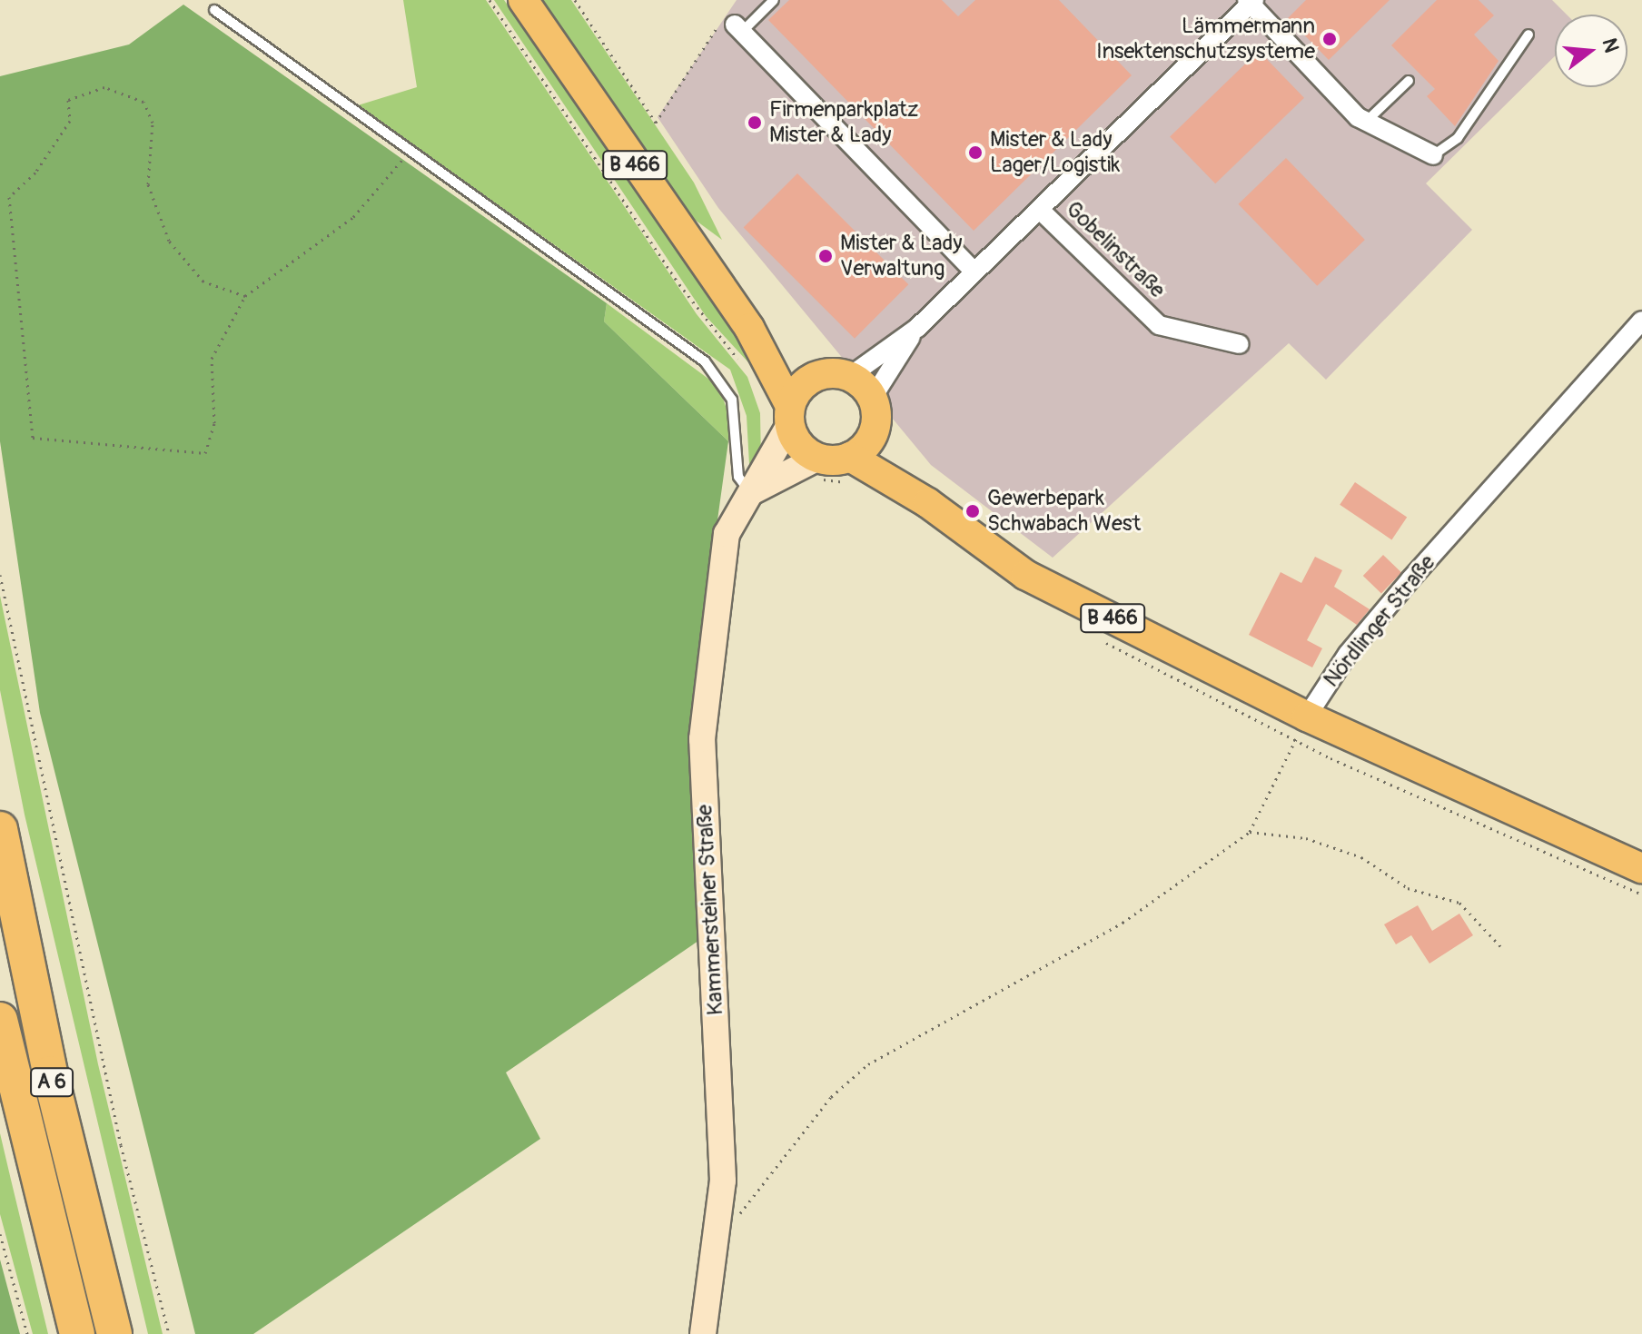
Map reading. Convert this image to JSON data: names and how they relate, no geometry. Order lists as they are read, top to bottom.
{
  "streets": {
    "highway": ["A 6"],
    "main road": ["B 466"],
    "street": ["Gobelinstraße", "Nördlinger Straße", "Kammersteiner Straße"]
  },
  "crossings": [
    ["B 466", "Nördlinger Straße"],
    ["B 466", "Kammersteiner Straße"]
  ],
  "places": [
    "Lämmermann Insektenschutzsysteme",
    "Firmenparkplatz Mister & Lady",
    "Mister & Lady Lager/Logistik",
    "Mister & Lady Verwaltung",
    "Gewerbepark Schwabach West"
  ],
  "north": "right"
}
